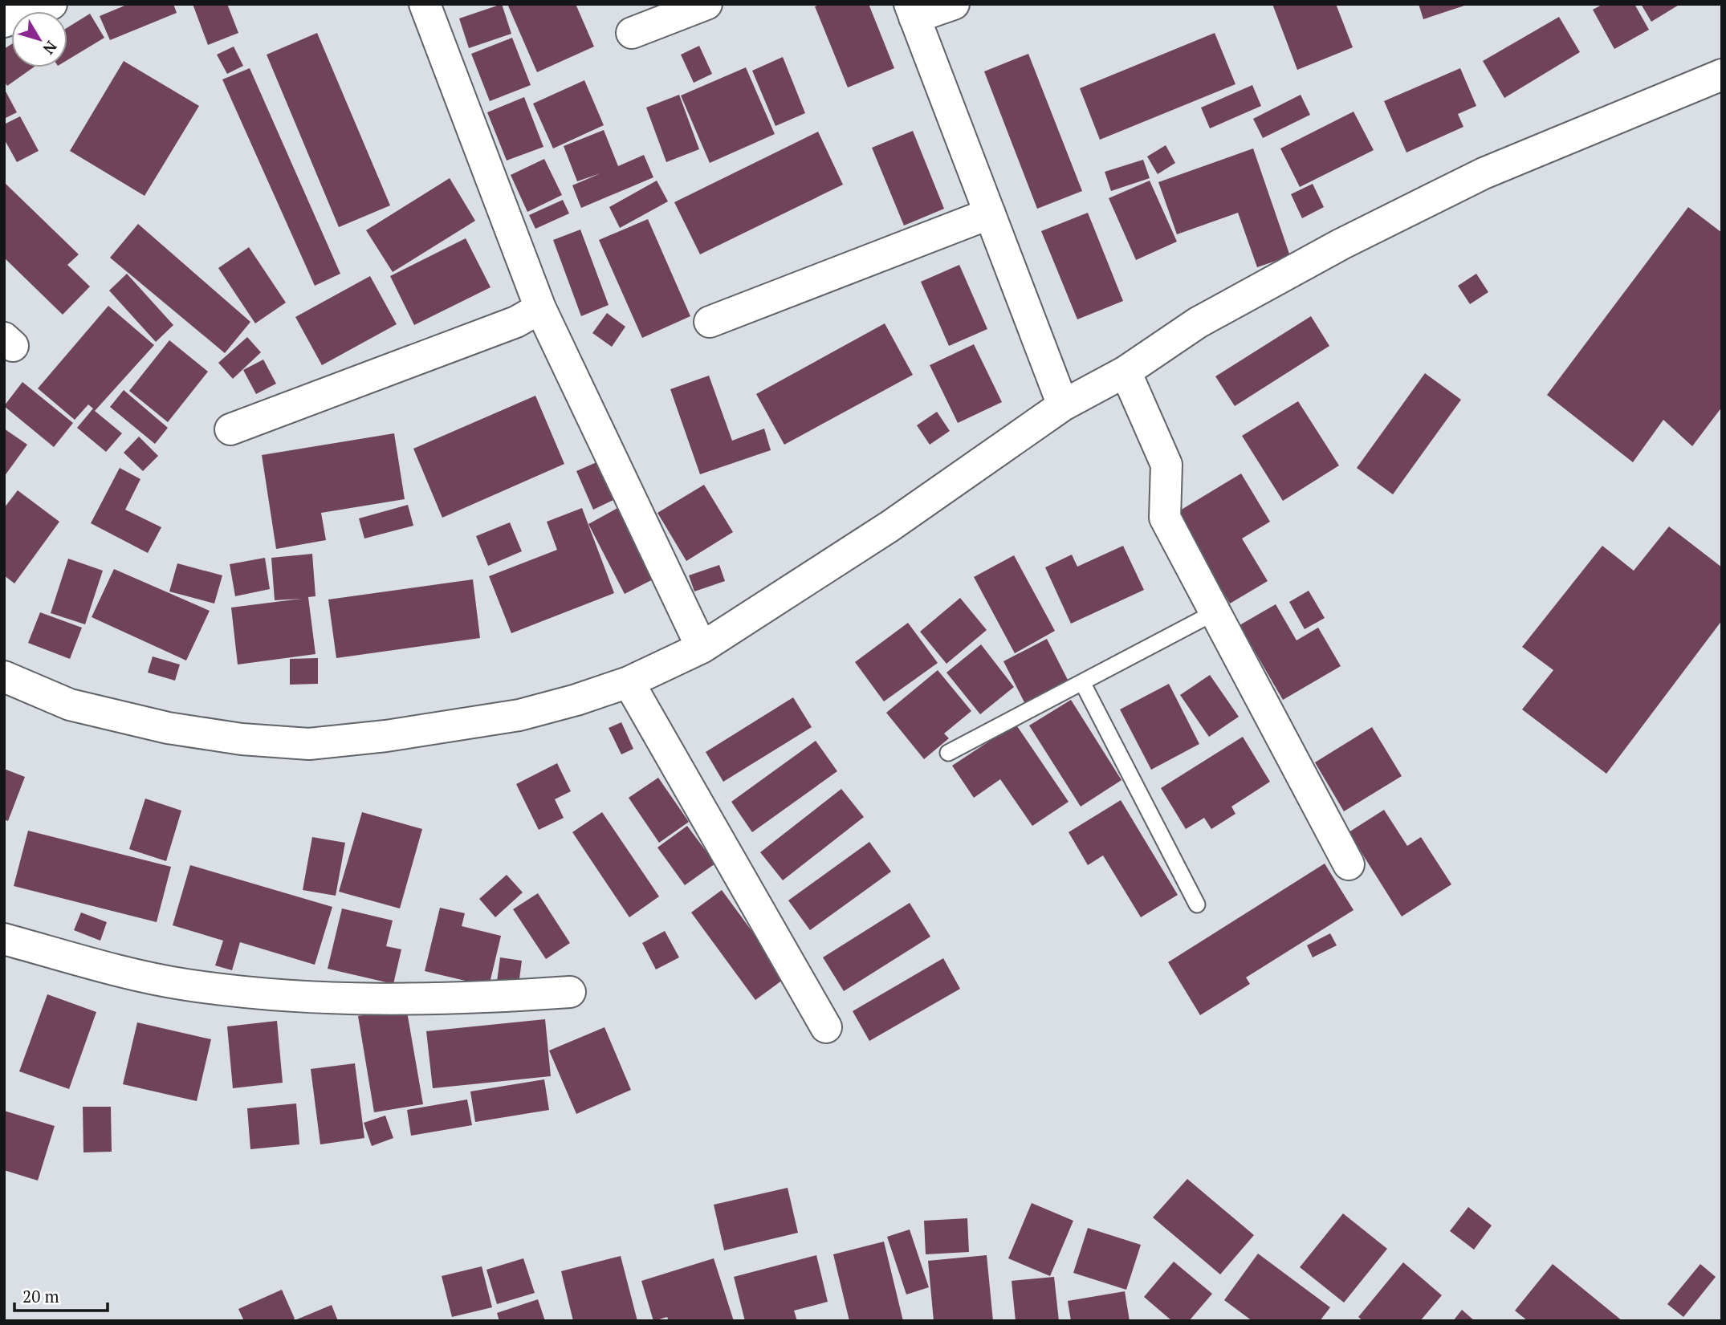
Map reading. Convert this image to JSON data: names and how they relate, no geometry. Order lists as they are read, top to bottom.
{
  "scale_bar": "20 m",
  "north": "bottom right"
}
